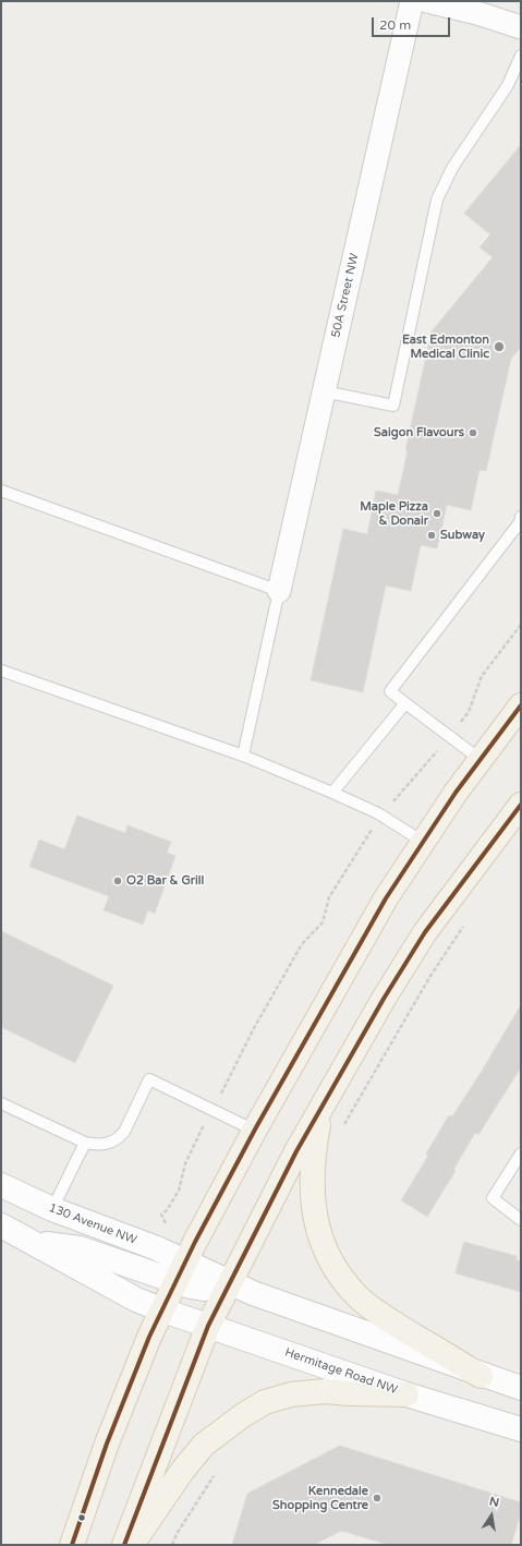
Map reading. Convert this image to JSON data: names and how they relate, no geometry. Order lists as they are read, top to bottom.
{
  "streets": {
    "street": ["50A Street NW", "130 Avenue NW", "Hermitage Road NW"]
  },
  "places": [
    "East Edmonton Medical Clinic",
    "Saigon Flavours",
    "Maple Pizza & Donair",
    "Subway",
    "O2 Bar & Grill",
    "Kennedale Shopping Centre"
  ],
  "scale_bar": "20 m",
  "north": "top"
}
